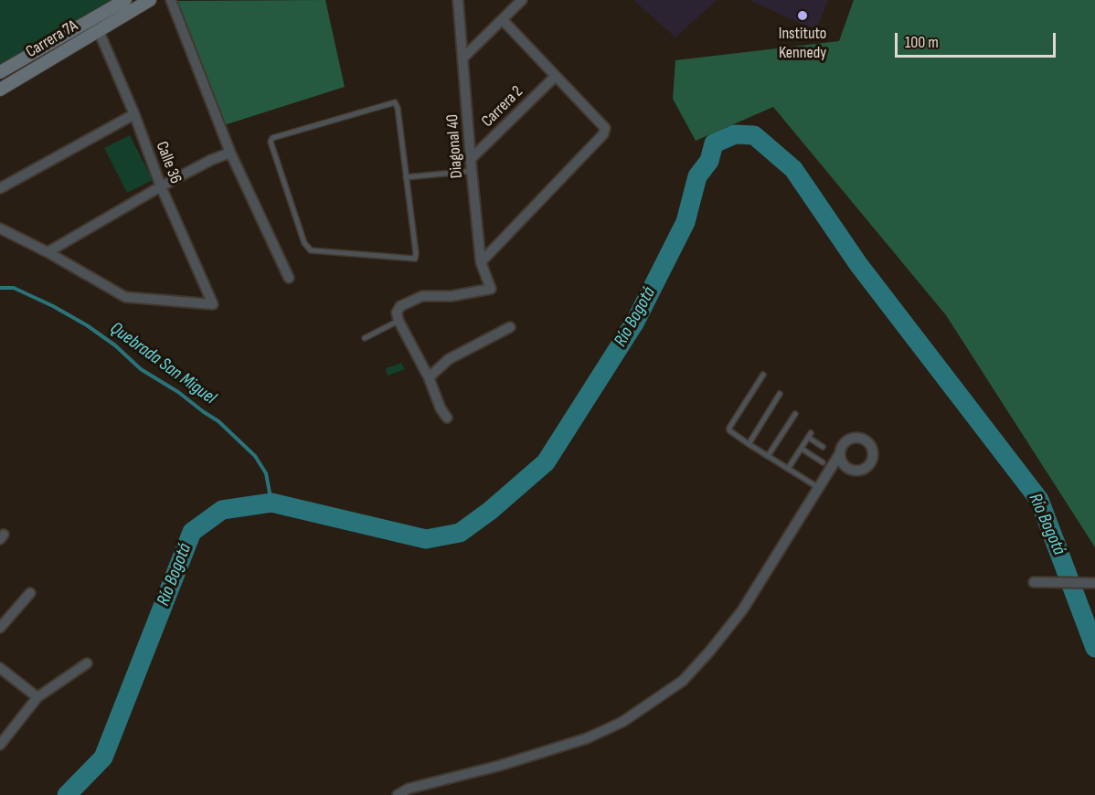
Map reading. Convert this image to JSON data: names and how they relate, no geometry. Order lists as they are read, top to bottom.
{
  "streets": {
    "main road": ["Carrera 7A"],
    "street": ["Carrera 2", "Diagonal 40", "Calle 36"]
  },
  "crossings": [
    ["Carrera 7A", "Calle 36"],
    ["Carrera 2", "Diagonal 40"]
  ],
  "water": ["Río Bogotá", "Quebrada San Miguel"],
  "places": ["Instituto Kennedy"],
  "scale_bar": "100 m"
}
